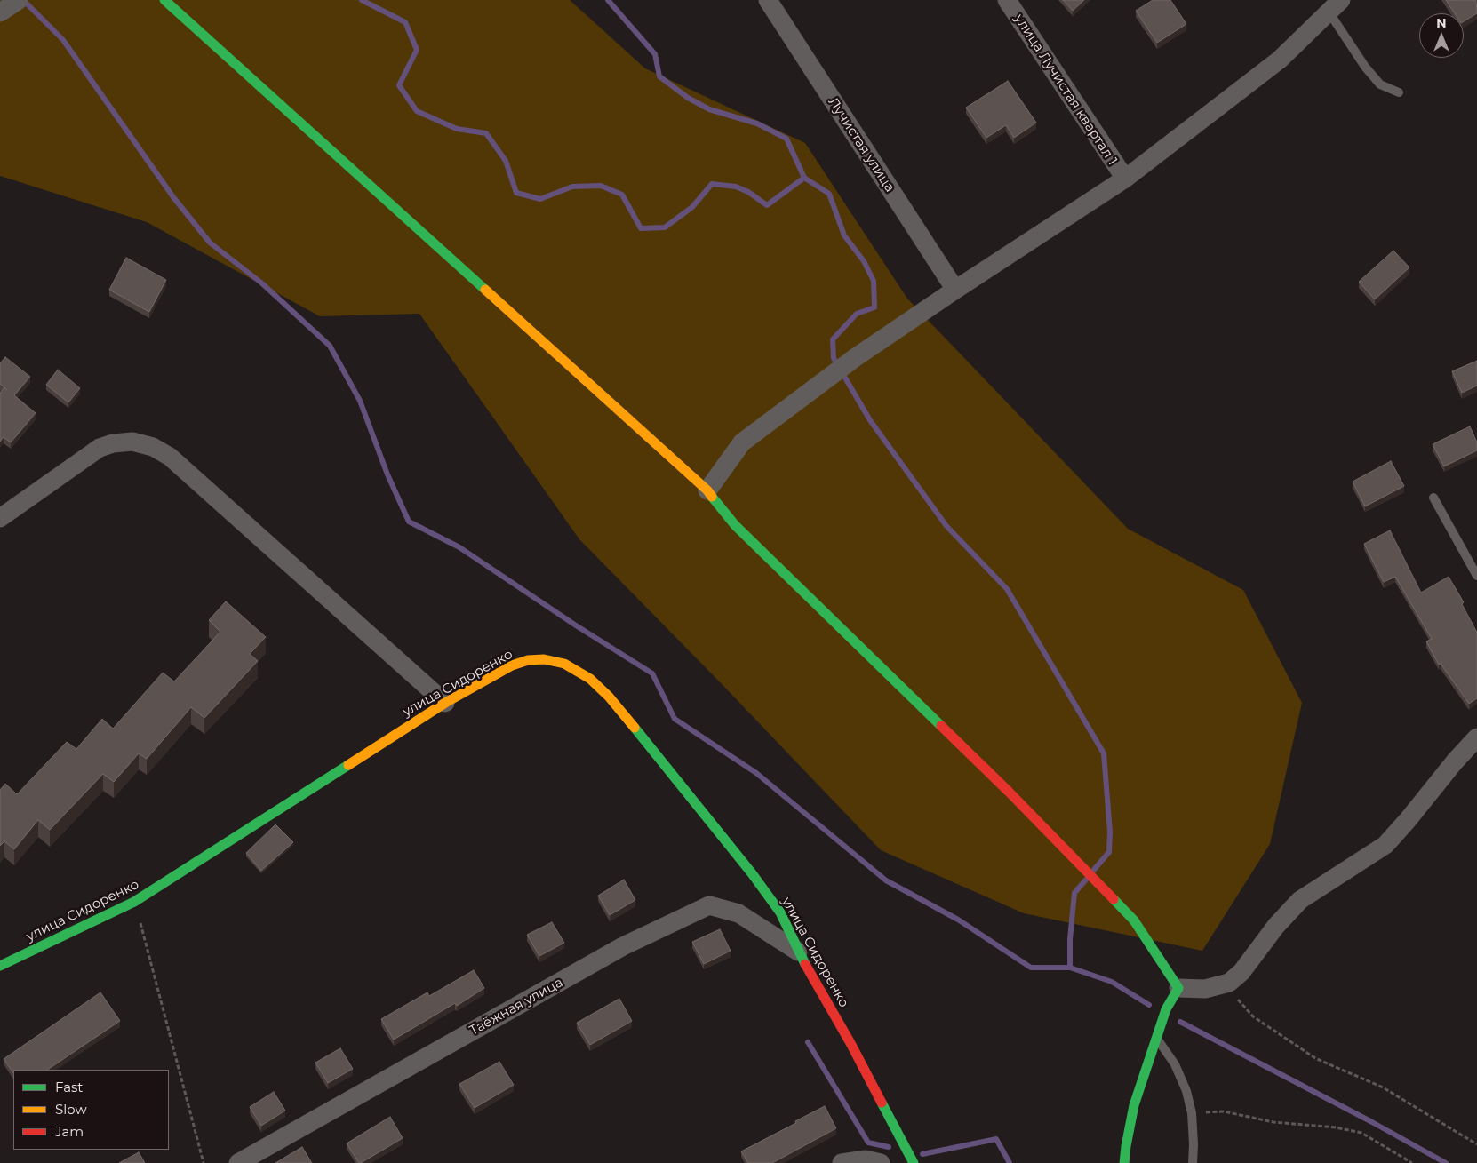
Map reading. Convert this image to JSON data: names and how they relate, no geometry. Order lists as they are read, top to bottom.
{
  "streets": {
    "street": [
      "улица Лучистая квартал 1",
      "Лучистая улица",
      "улица Сидоренко",
      "Таёжная улица"
    ]
  },
  "crossings": [
    ["улица Сидоренко", "Таёжная улица"]
  ],
  "legend": ["Fast", "Slow", "Jam"],
  "north": "top"
}
